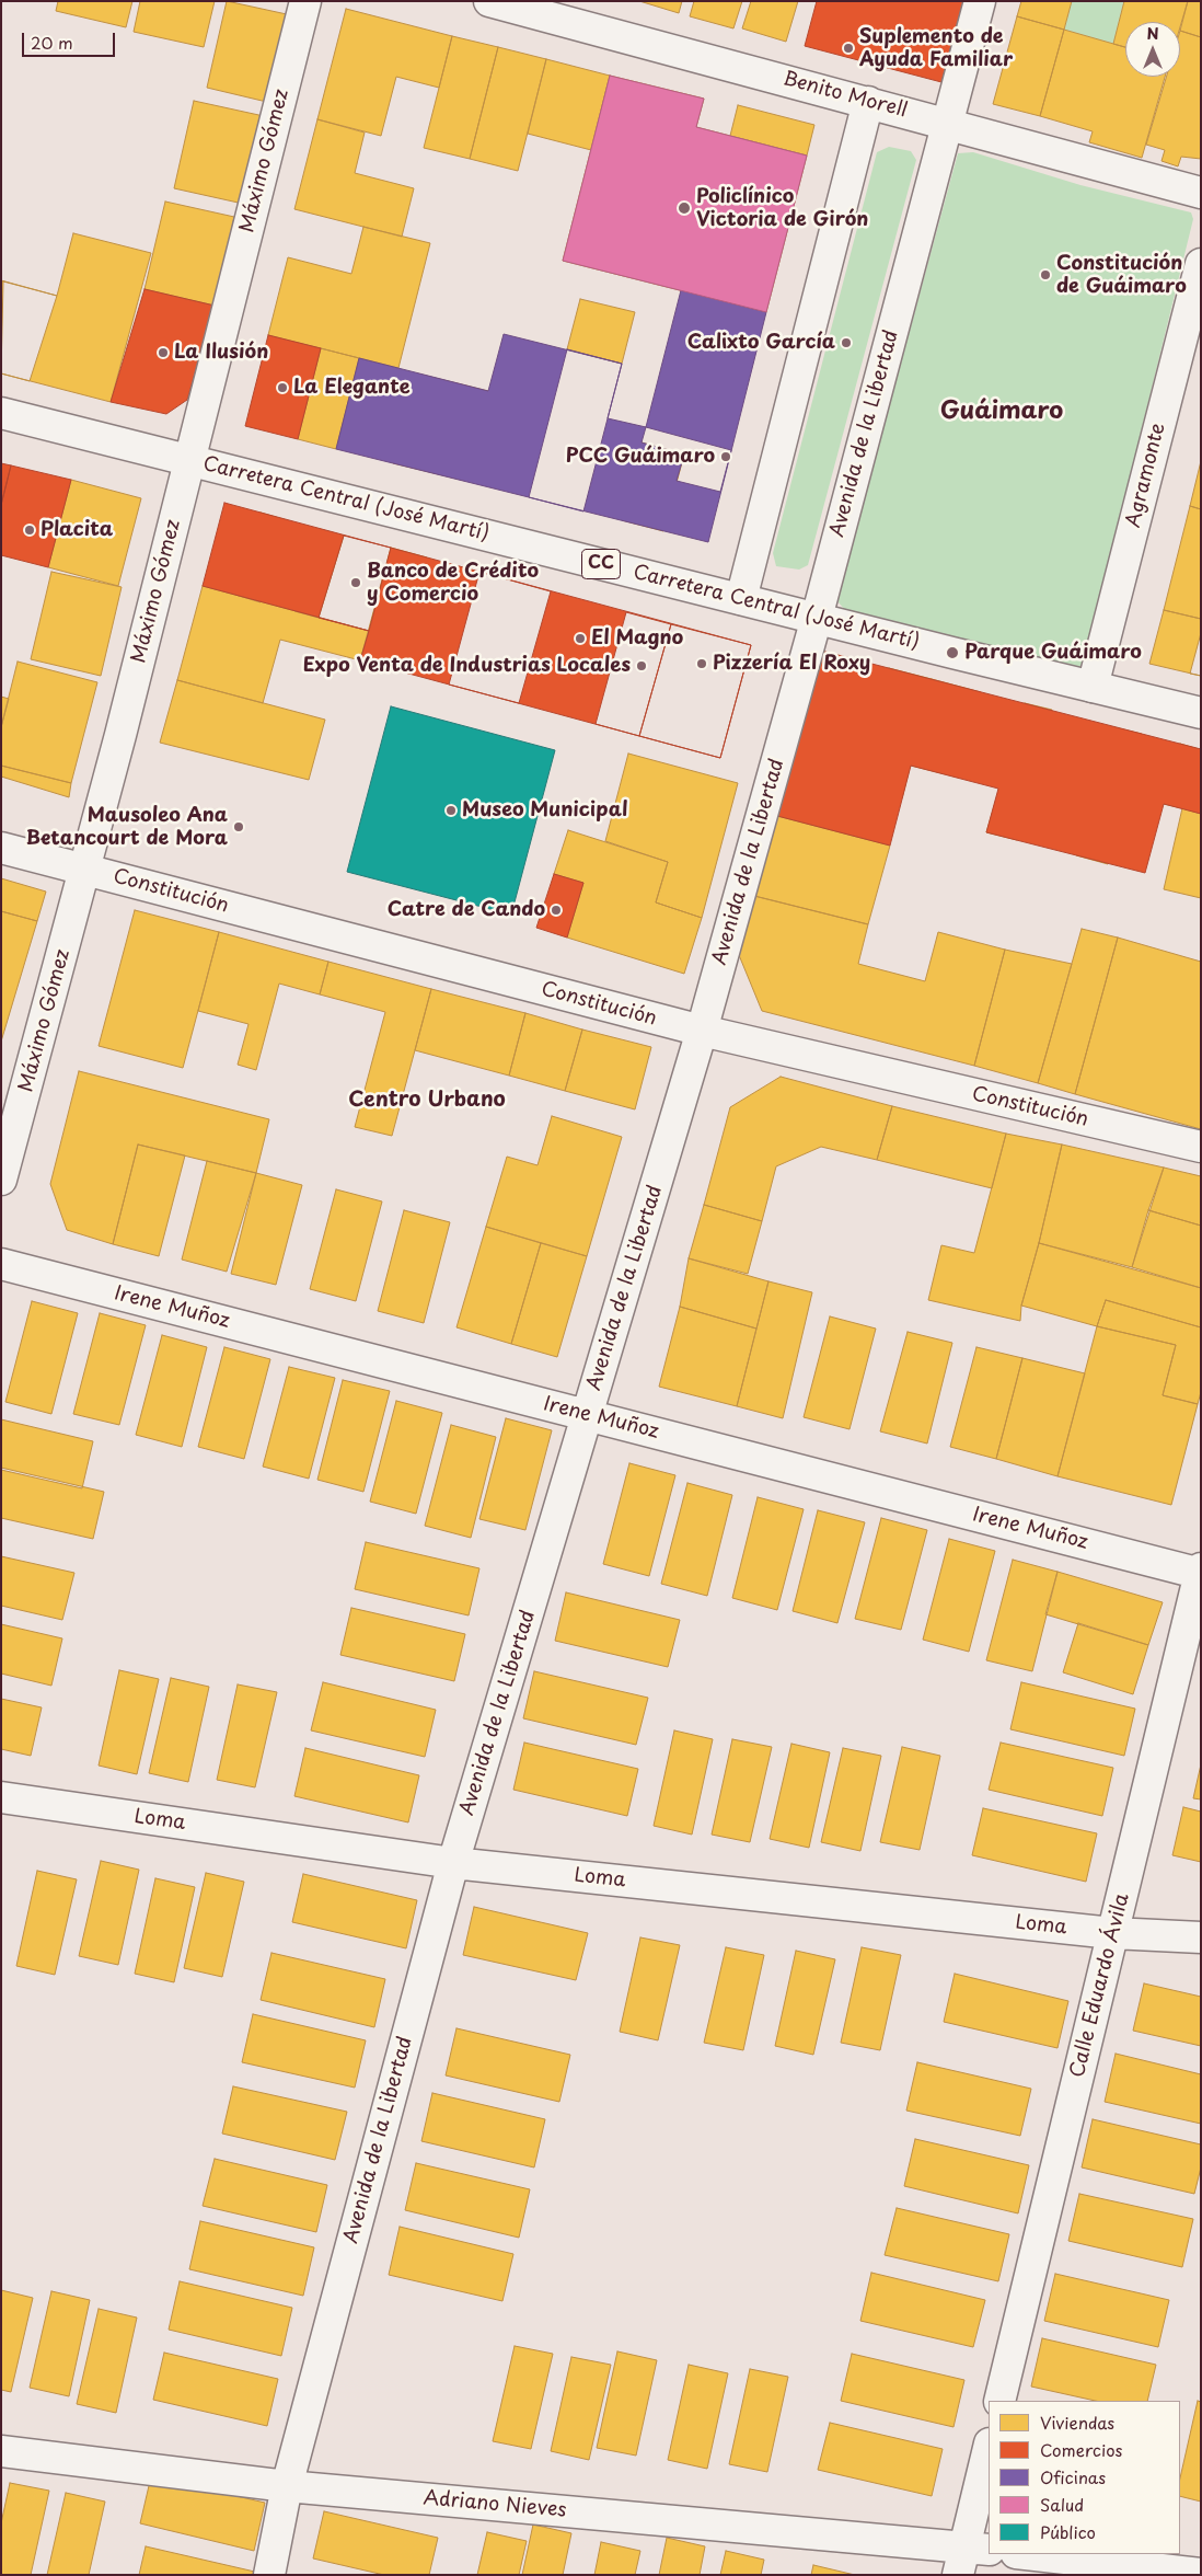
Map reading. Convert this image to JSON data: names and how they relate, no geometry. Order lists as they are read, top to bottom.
{
  "streets": {
    "main road": [
      "Benito Morell",
      "Máximo Gómez",
      "Avenida de la Libertad",
      "Agramonte",
      "Carretera Central (José Martí)",
      "CC",
      "Constitución",
      "Irene Muñoz",
      "Loma",
      "Calle Eduardo Ávila",
      "Adriano Nieves"
    ]
  },
  "crossings": [
    ["Benito Morell", "Avenida de la Libertad"],
    ["Máximo Gómez", "Carretera Central (José Martí)"],
    ["Máximo Gómez", "Constitución"],
    ["Avenida de la Libertad", "Carretera Central (José Martí)"],
    ["Avenida de la Libertad", "Constitución"],
    ["Avenida de la Libertad", "Irene Muñoz"],
    ["Avenida de la Libertad", "Loma"],
    ["Avenida de la Libertad", "Adriano Nieves"],
    ["Agramonte", "Carretera Central (José Martí)"],
    ["Irene Muñoz", "Calle Eduardo Ávila"],
    ["Loma", "Calle Eduardo Ávila"]
  ],
  "districts": ["Guáimaro", "Centro Urbano"],
  "places": [
    "Suplemento de Ayuda Familiar",
    "Policlínico Victoria de Girón",
    "Constitución de Guáimaro",
    "Calixto García",
    "La Ilusión",
    "La Elegante",
    "PCC Guáimaro",
    "Placita",
    "Banco de Crédito y Comercio",
    "El Magno",
    "Parque Guáimaro",
    "Pizzería El Roxy",
    "Expo Venta de Industrias Locales",
    "Museo Municipal",
    "Mausoleo Ana Betancourt de Mora",
    "Catre de Cando"
  ],
  "legend": [
    "Viviendas",
    "Comercios",
    "Oficinas",
    "Salud",
    "Público"
  ],
  "scale_bar": "20 m",
  "north": "top"
}
